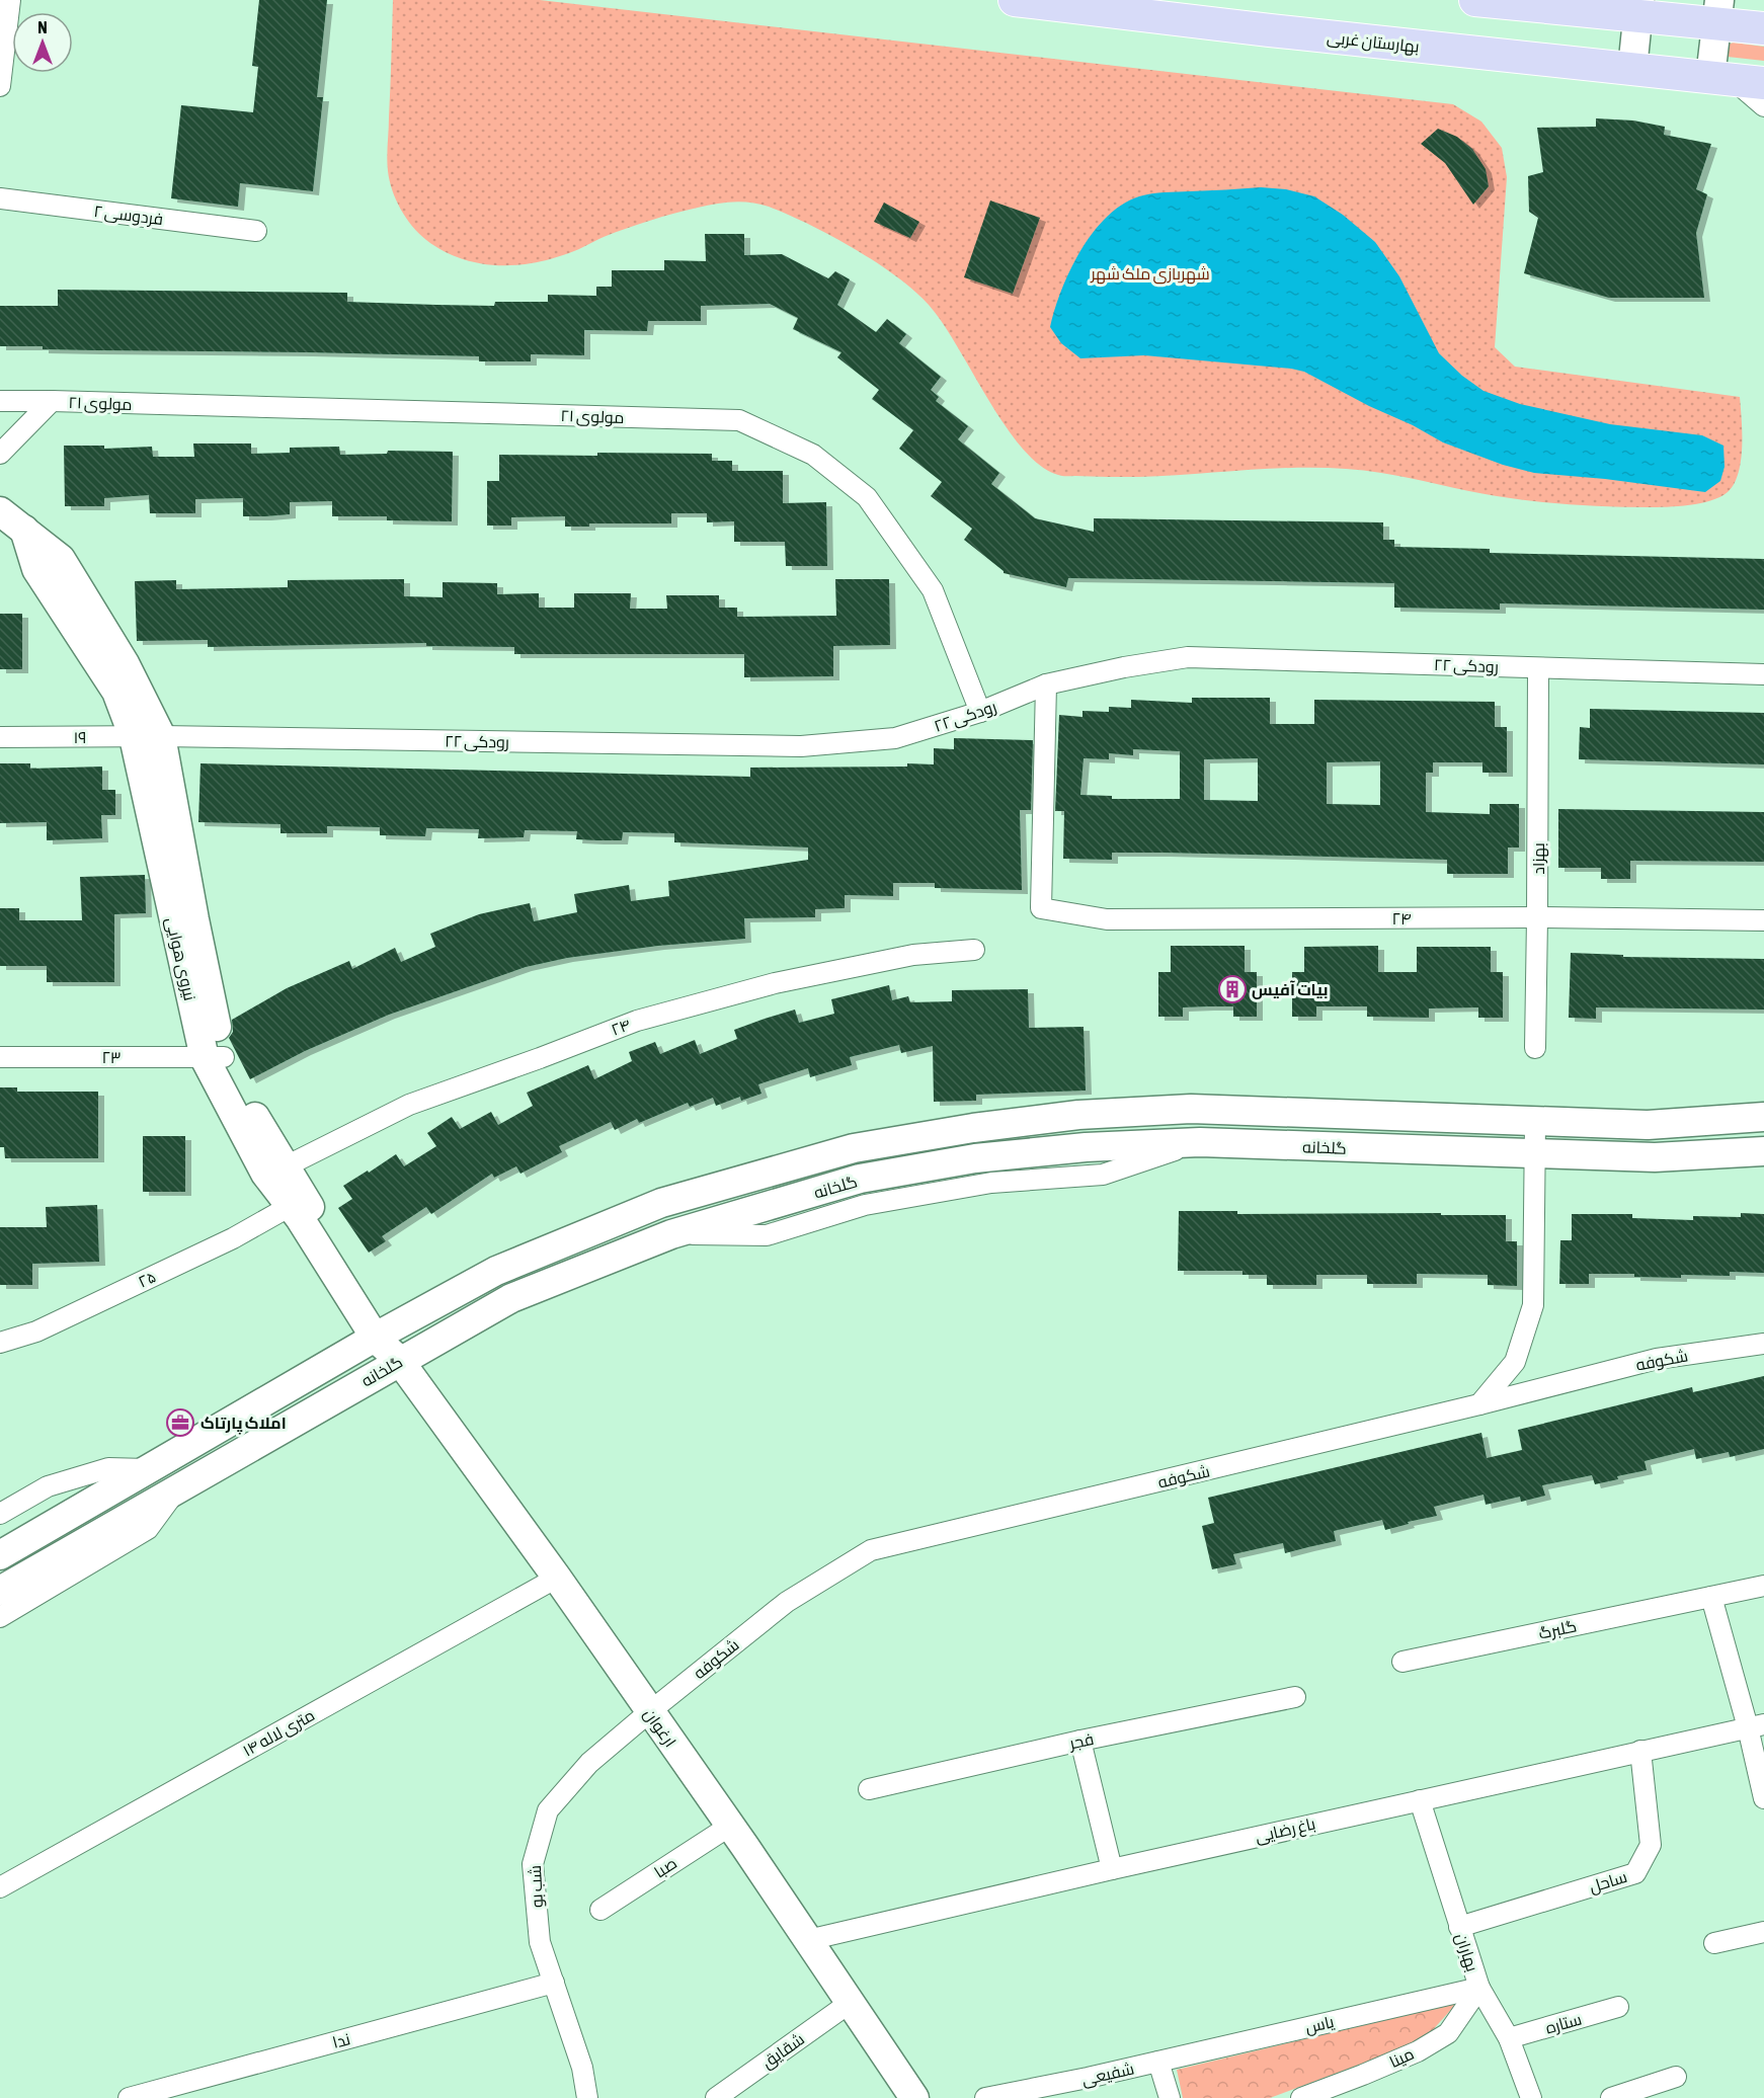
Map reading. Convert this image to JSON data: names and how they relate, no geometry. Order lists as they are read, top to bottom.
{
  "streets": {
    "main road": [
      "بهارستان غربی",
      "نیروی هوایی",
      "گلخانه",
      "ارغوان"
    ],
    "street": [
      "فردوسی ۲",
      "مولوی ۲۱",
      "رودکی ۲۲",
      "۱۹",
      "بهزاد",
      "۲۴",
      "۲۳",
      "۲۵",
      "شکوفه",
      "گلبرگ",
      "۱۴ متری لاله",
      "فجر",
      "باغ رضایی",
      "صبا",
      "ساحل",
      "شب بو",
      "بهاران",
      "ستاره",
      "یاس",
      "ندا",
      "شقایق",
      "مینا",
      "شفیعی"
    ]
  },
  "crossings": [
    ["مولوی ۲۱", "رودکی ۲۲"],
    ["رودکی ۲۲", "۱۹"],
    ["رودکی ۲۲", "بهزاد"],
    ["رودکی ۲۲", "۲۴"],
    ["رودکی ۲۲", "نیروی هوایی"],
    ["۱۹", "نیروی هوایی"],
    ["بهزاد", "۲۴"],
    ["۲۴", "نیروی هوایی"],
    ["نیروی هوایی", "۲۳"],
    ["نیروی هوایی", "گلخانه"],
    ["نیروی هوایی", "۲۵"],
    ["نیروی هوایی", "ارغوان"],
    ["گلخانه", "ارغوان"],
    ["شکوفه", "ارغوان"],
    ["شکوفه", "شب بو"],
    ["ارغوان", "۱۴ متری لاله"],
    ["ارغوان", "باغ رضایی"],
    ["ارغوان", "صبا"],
    ["ارغوان", "شب بو"],
    ["ارغوان", "شقایق"],
    ["باغ رضایی", "ساحل"],
    ["باغ رضایی", "بهاران"],
    ["ساحل", "بهاران"],
    ["شب بو", "ندا"],
    ["بهاران", "ستاره"],
    ["بهاران", "یاس"],
    ["بهاران", "مینا"],
    ["یاس", "مینا"],
    ["یاس", "شفیعی"]
  ],
  "parks": ["شهربازی ملک شهر"],
  "places": {
    "building": ["بیات آفیس"],
    "office": ["املاک پارتاک"]
  },
  "north": "top"
}
